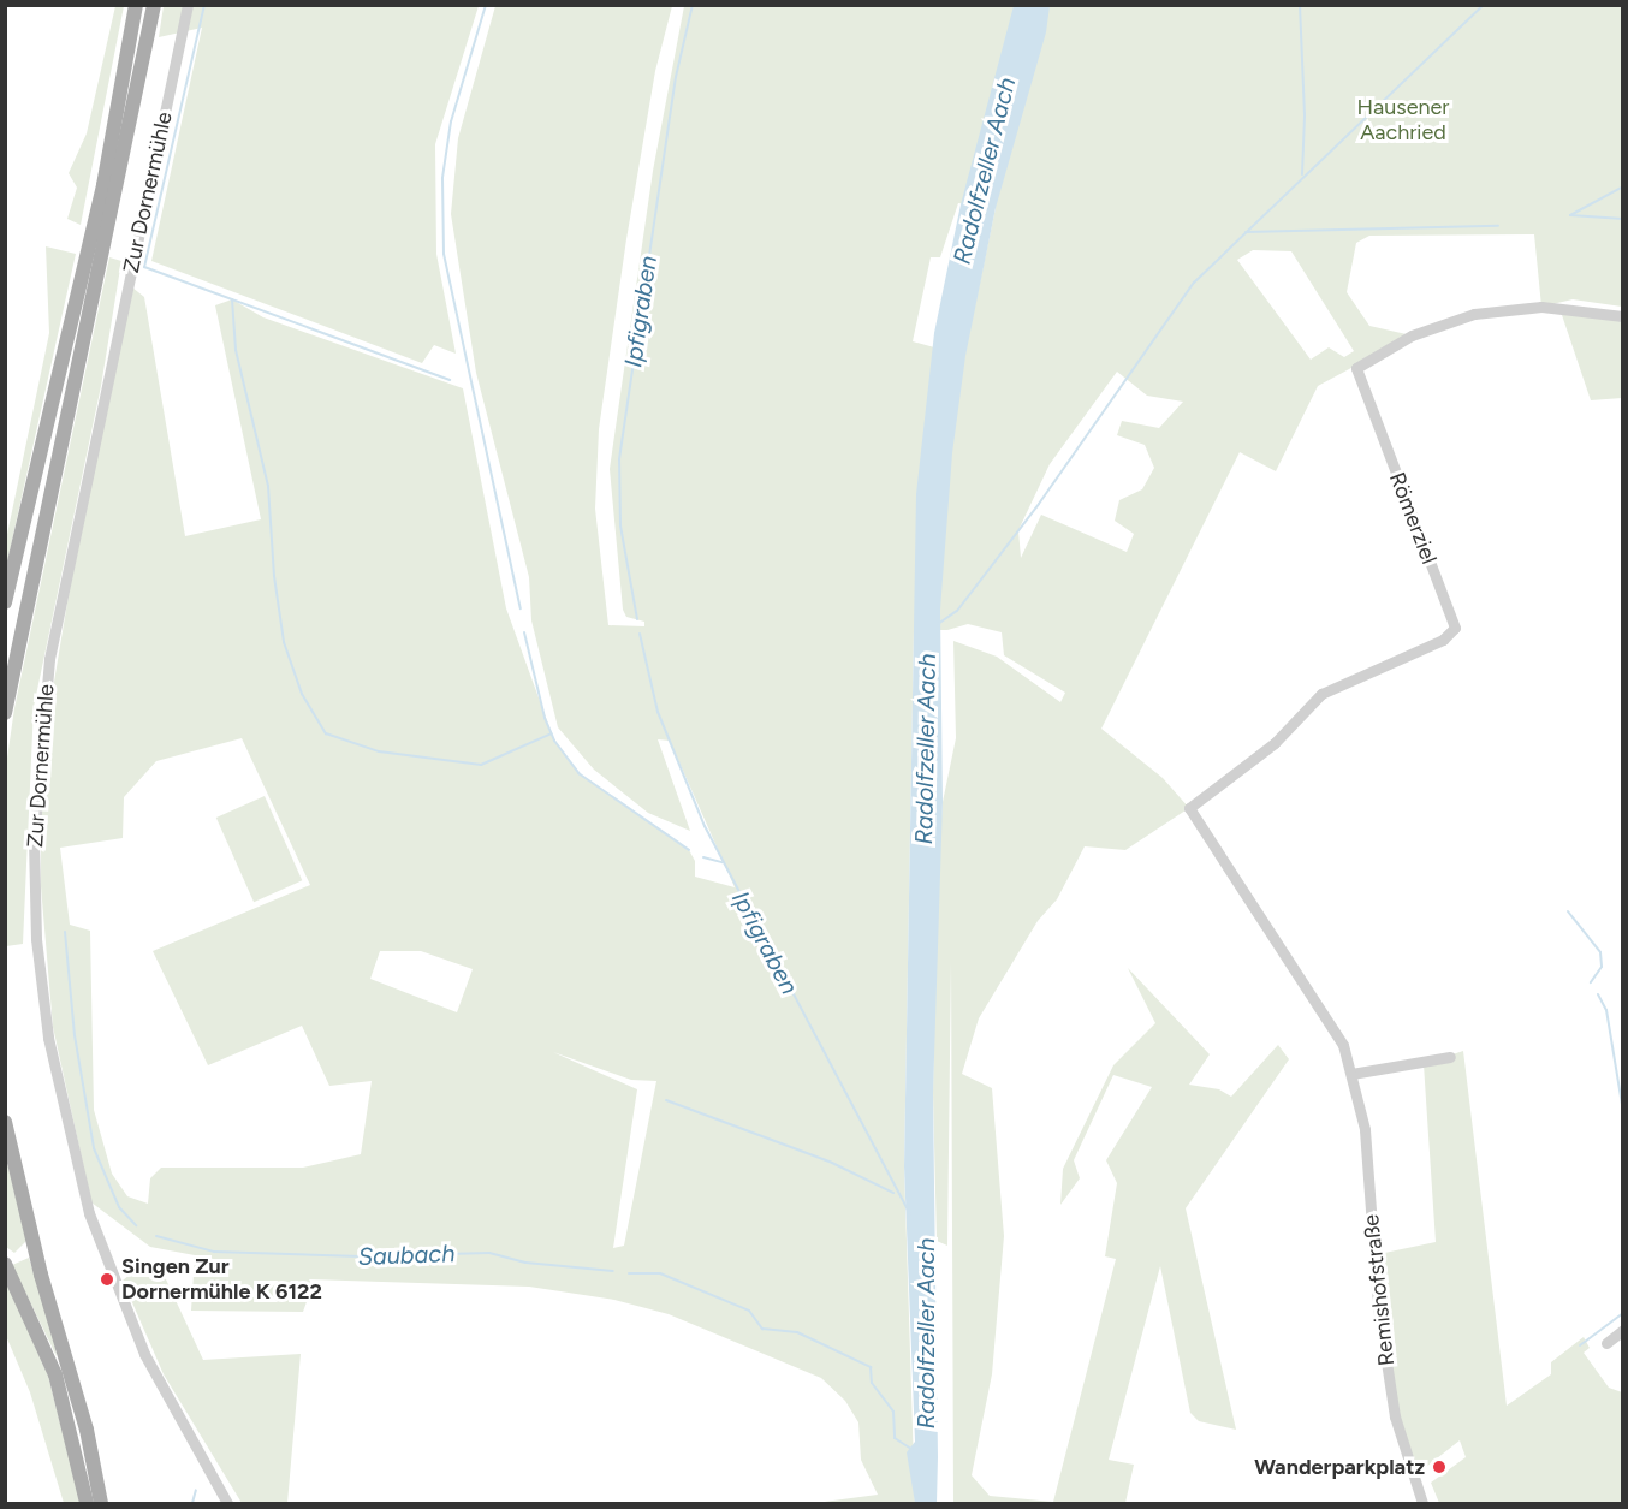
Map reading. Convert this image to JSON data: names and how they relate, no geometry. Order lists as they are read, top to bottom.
{
  "streets": {
    "street": ["Zur Dornermühle", "Römerziel", "Remishofstraße"]
  },
  "crossings": [
    ["Römerziel", "Remishofstraße"]
  ],
  "water": ["Radolfzeller Aach", "Ipfigraben", "Saubach"],
  "parks": ["Hausener Aachried"],
  "places": ["Singen Zur Dornermühle K 6122", "Wanderparkplatz"]
}
